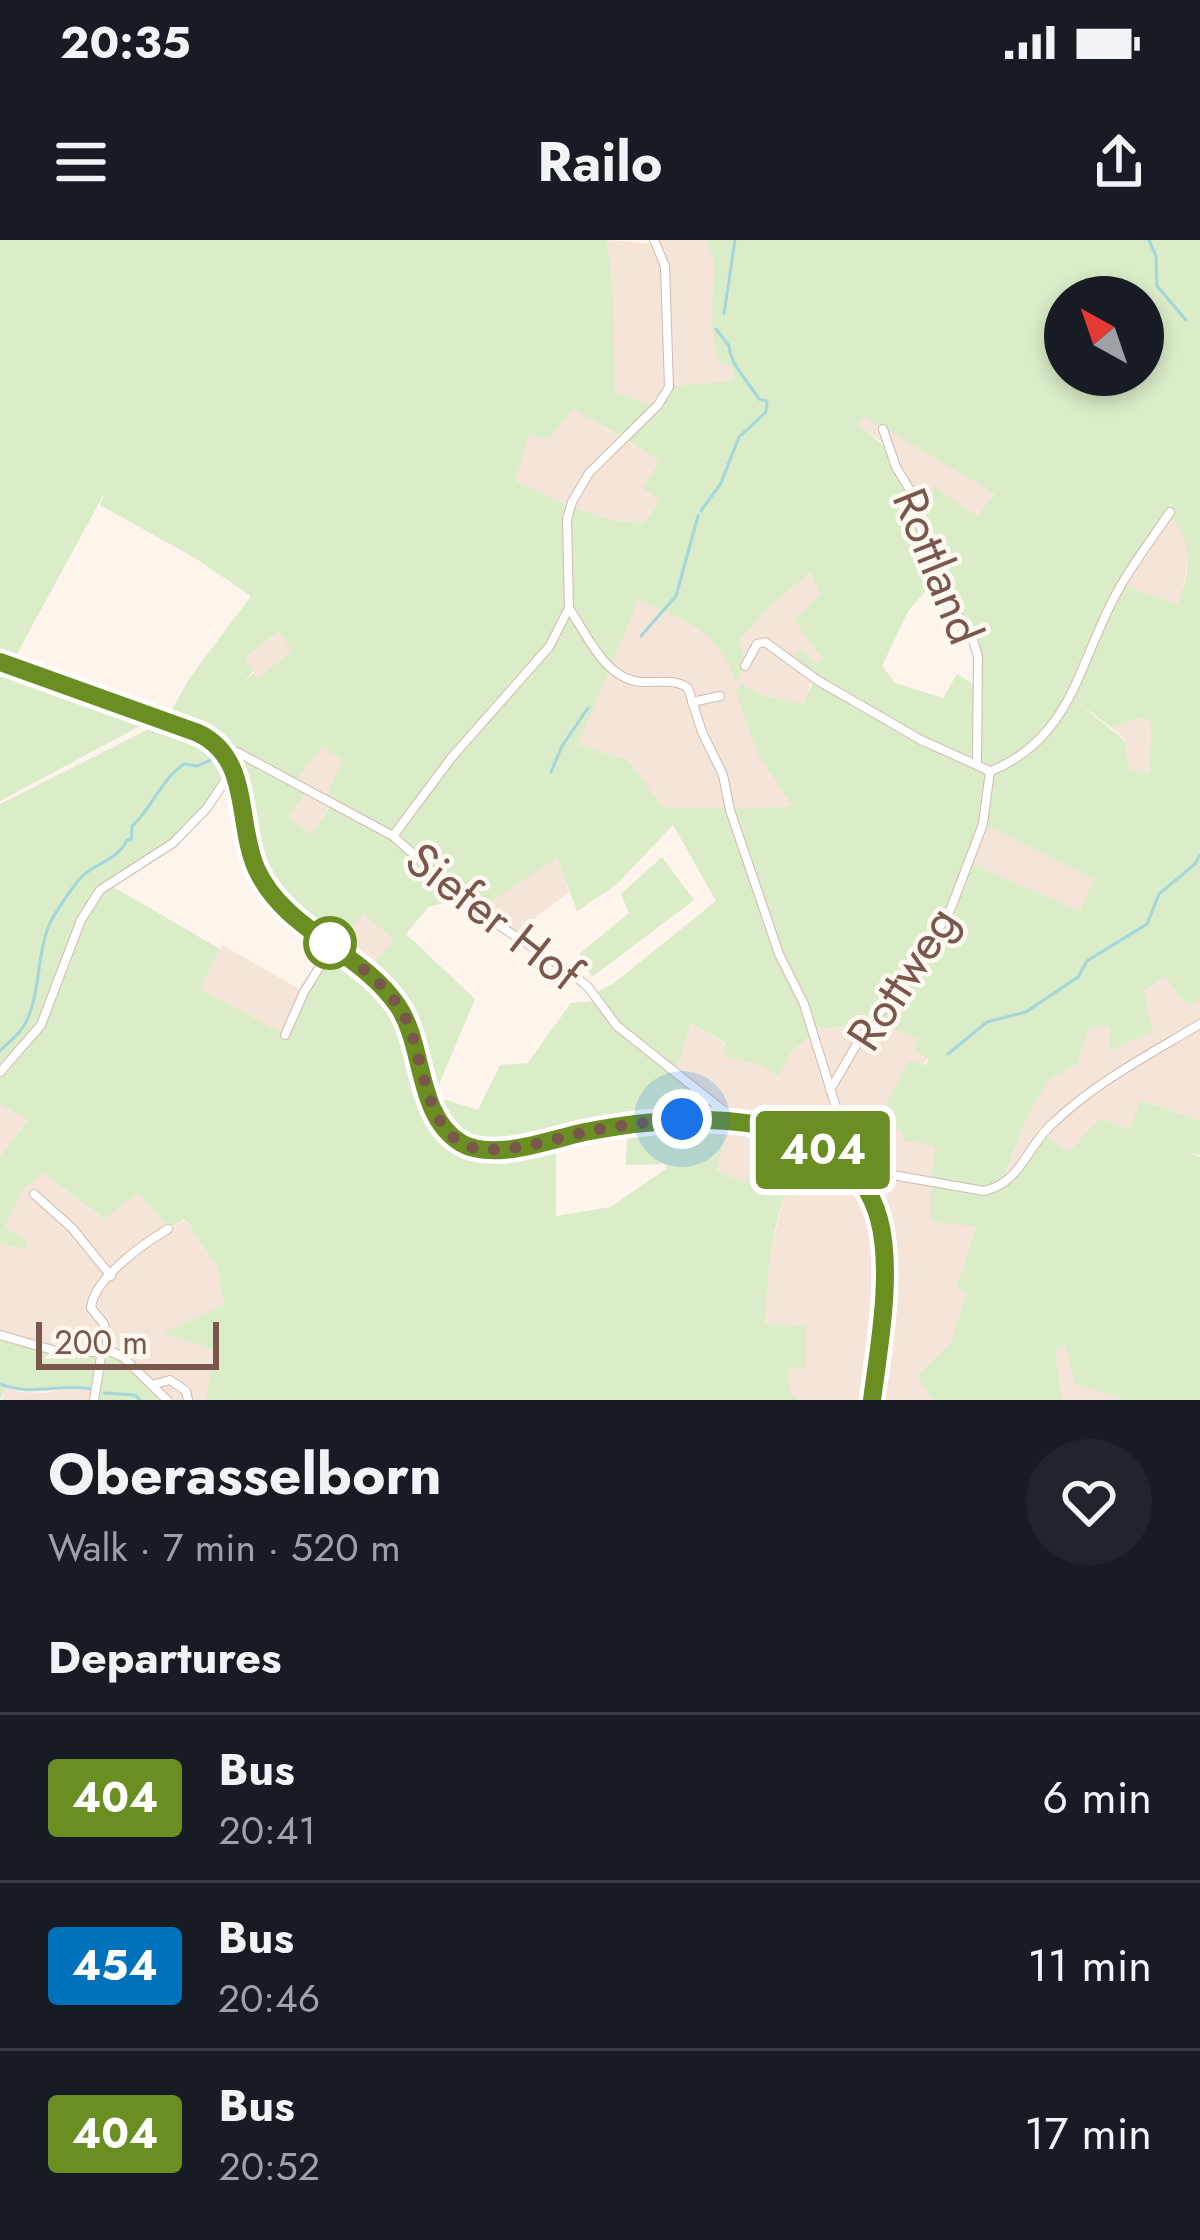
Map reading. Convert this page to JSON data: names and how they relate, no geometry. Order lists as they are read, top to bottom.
{
  "streets": {
    "street": ["Rottland", "Siefer Hof", "Rottweg"]
  },
  "lines": ["bus line 404"],
  "scale_bar": "200 m",
  "north": "top left",
  "page": {
    "status": "20:35",
    "header": "Railo",
    "on_map": "404",
    "scale": "200 m",
    "heading": [
      ["Oberasselborn", "Walk · 7 min · 520 m"],
      "Departures"
    ],
    "list": [
      {
        "mark": "404",
        "name": "Bus",
        "note": "20:41",
        "value": "6 min"
      },
      {
        "mark": "454",
        "name": "Bus",
        "note": "20:46",
        "value": "11 min"
      },
      {
        "mark": "404",
        "name": "Bus",
        "note": "20:52",
        "value": "17 min"
      }
    ]
  }
}
